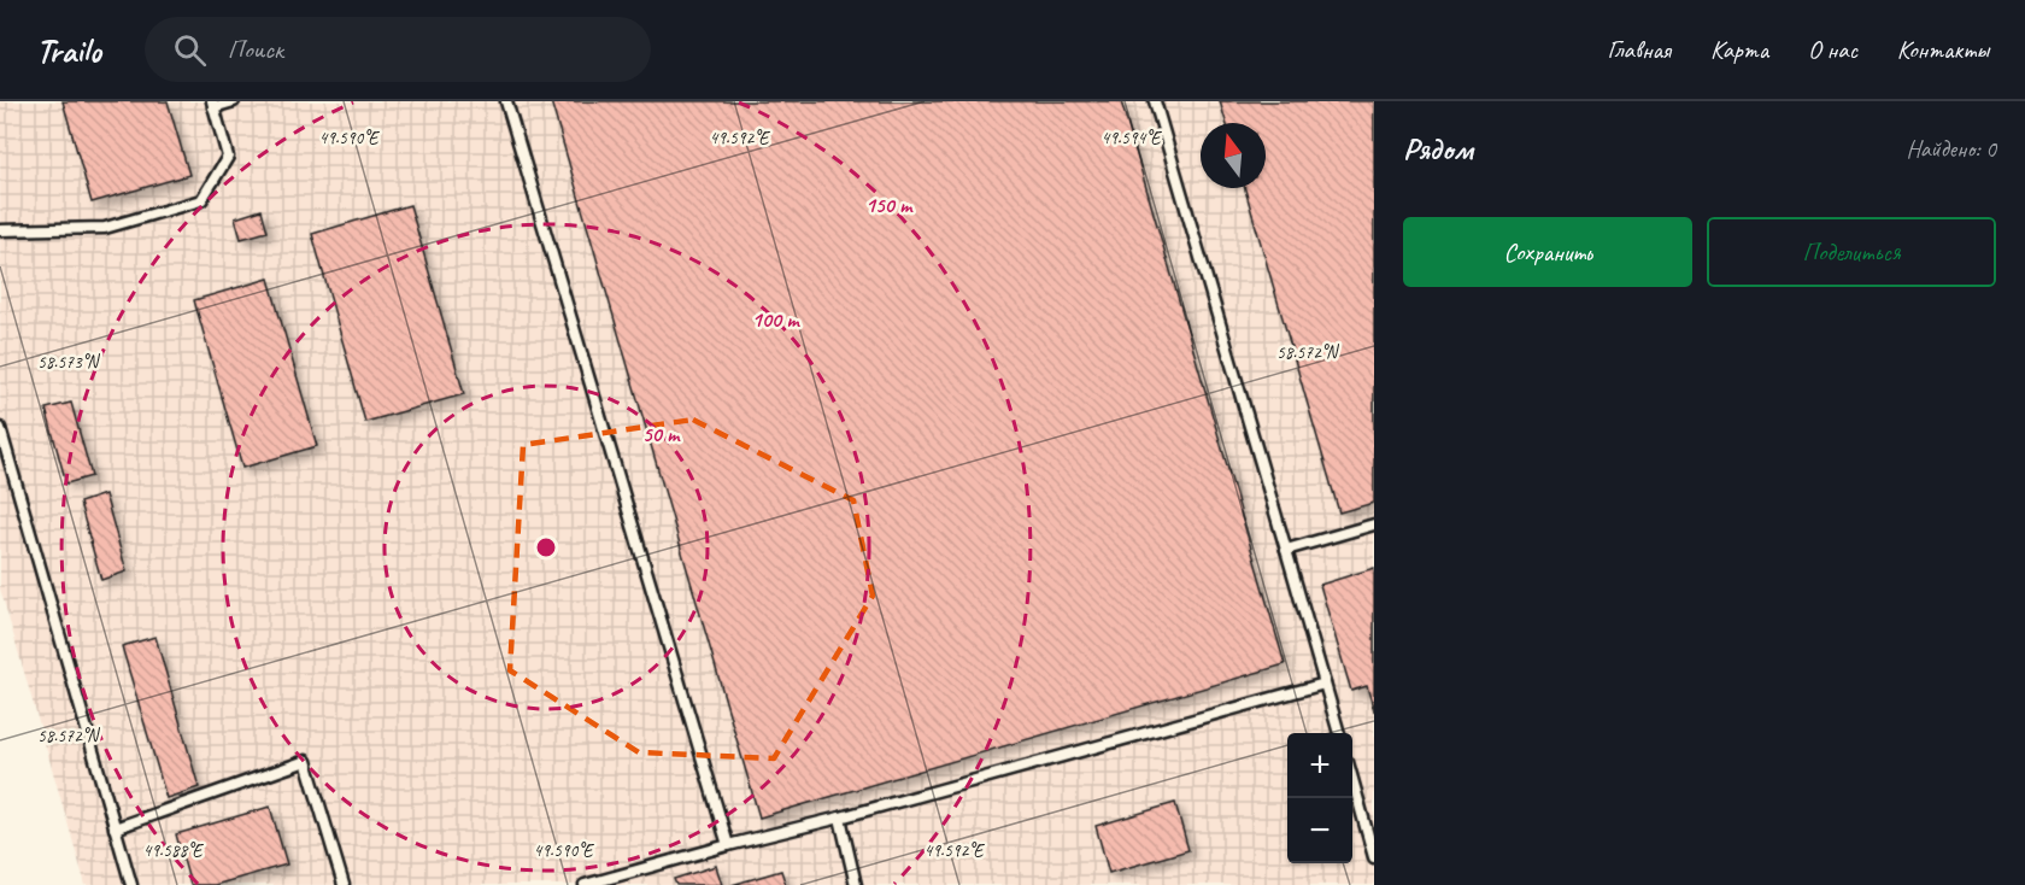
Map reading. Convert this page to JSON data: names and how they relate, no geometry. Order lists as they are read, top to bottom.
{
  "north": "top",
  "page": {
    "header": "Trailo",
    "search": "Поиск",
    "nav": [
      "Главная",
      "Карта",
      "О нас",
      "Контакты"
    ],
    "heading": ["Рядом", "Найдено: 0"],
    "buttons": ["Сохранить", "Поделиться"],
    "map_buttons": ["+", "−"]
  },
  "coordinates": [
    "49.590°E",
    "49.592°E",
    "49.594°E",
    "58.572°N",
    "58.573°N",
    "49.588°E"
  ],
  "rings": ["150 m", "100 m", "50 m"]
}
